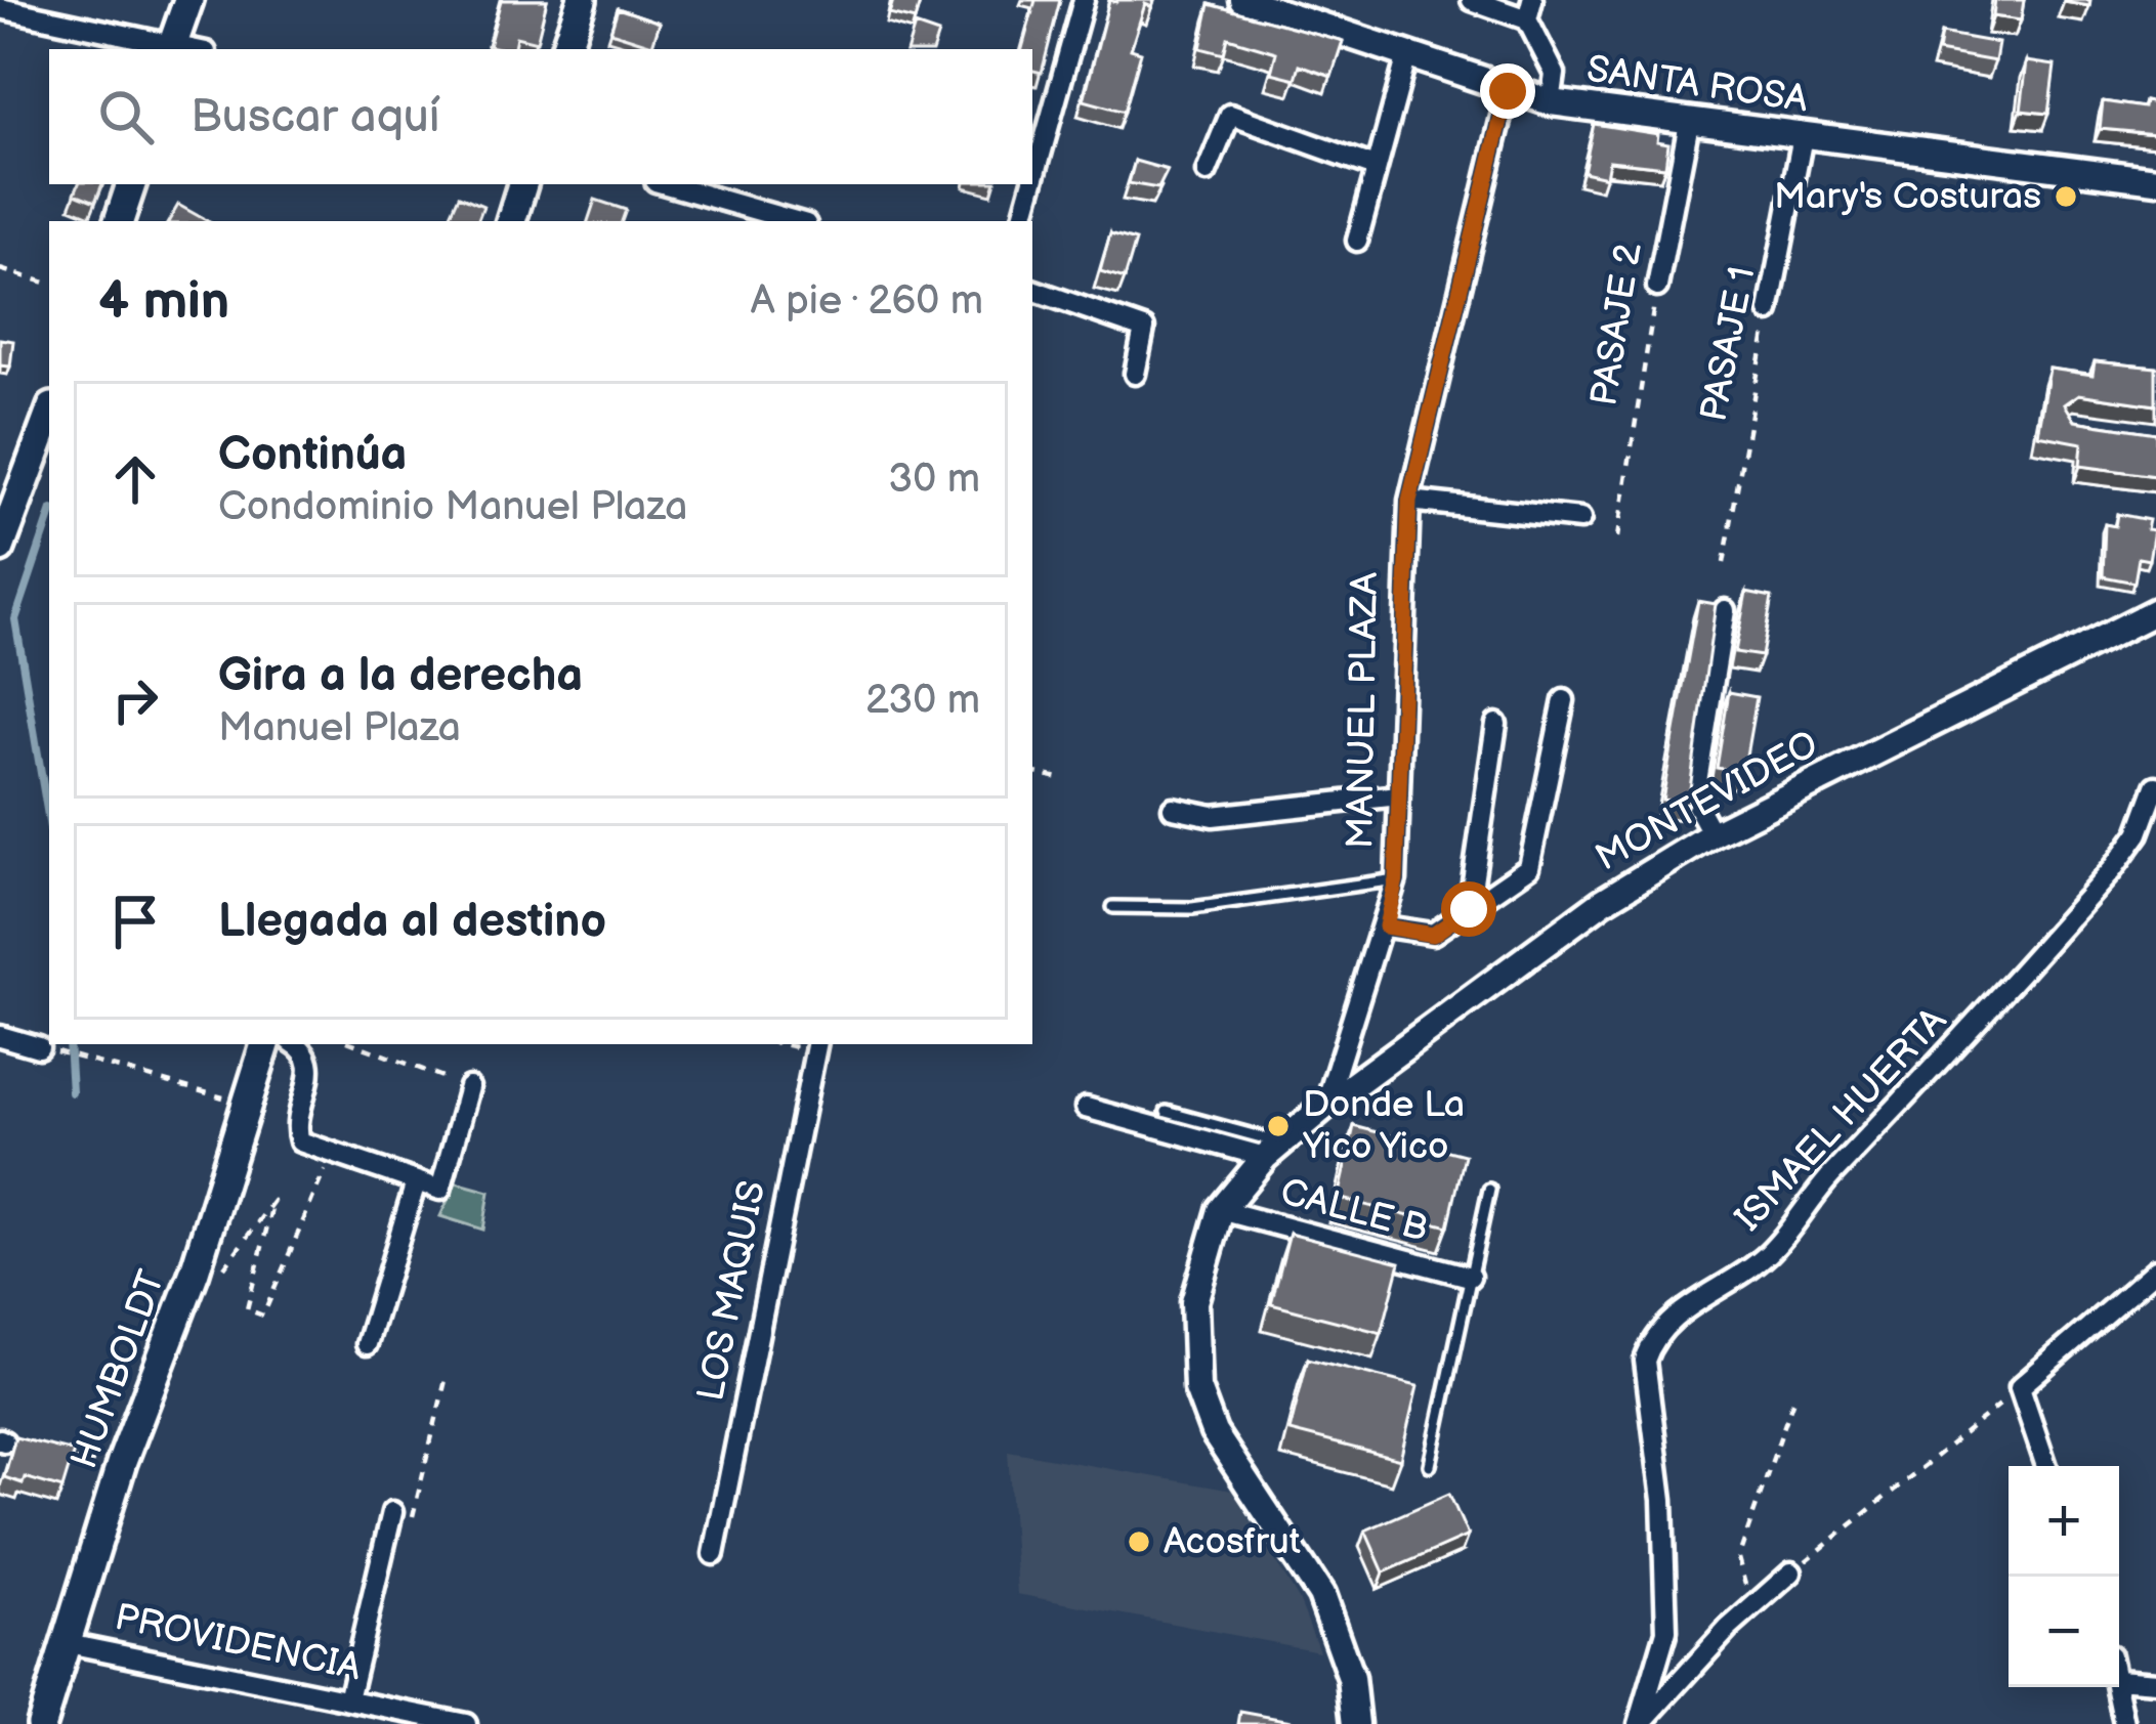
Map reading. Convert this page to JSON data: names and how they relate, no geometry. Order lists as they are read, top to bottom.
{
  "streets": {
    "main road": ["HUMBOLDT"],
    "street": [
      "SANTA ROSA",
      "PASAJE 2",
      "PASAJE 1",
      "MANUEL PLAZA",
      "MONTEVIDEO",
      "ISMAEL HUERTA",
      "CALLE B",
      "LOS MAQUIS",
      "PROVIDENCIA"
    ]
  },
  "crossings": [
    ["SANTA ROSA", "PASAJE 2"],
    ["SANTA ROSA", "PASAJE 1"],
    ["SANTA ROSA", "MANUEL PLAZA"],
    ["MANUEL PLAZA", "MONTEVIDEO"],
    ["HUMBOLDT", "PROVIDENCIA"]
  ],
  "places": ["Mary's Costuras", "Donde La Yico Yico", "Acosfrut"],
  "page": {
    "search": "Buscar aquí",
    "heading": ["4 min", "A pie · 260 m"],
    "list": [
      ["Continúa", "Condominio Manuel Plaza", "30 m"],
      ["Gira a la derecha", "Manuel Plaza", "230 m"],
      "Llegada al destino"
    ],
    "map_buttons": ["+", "−"]
  }
}
